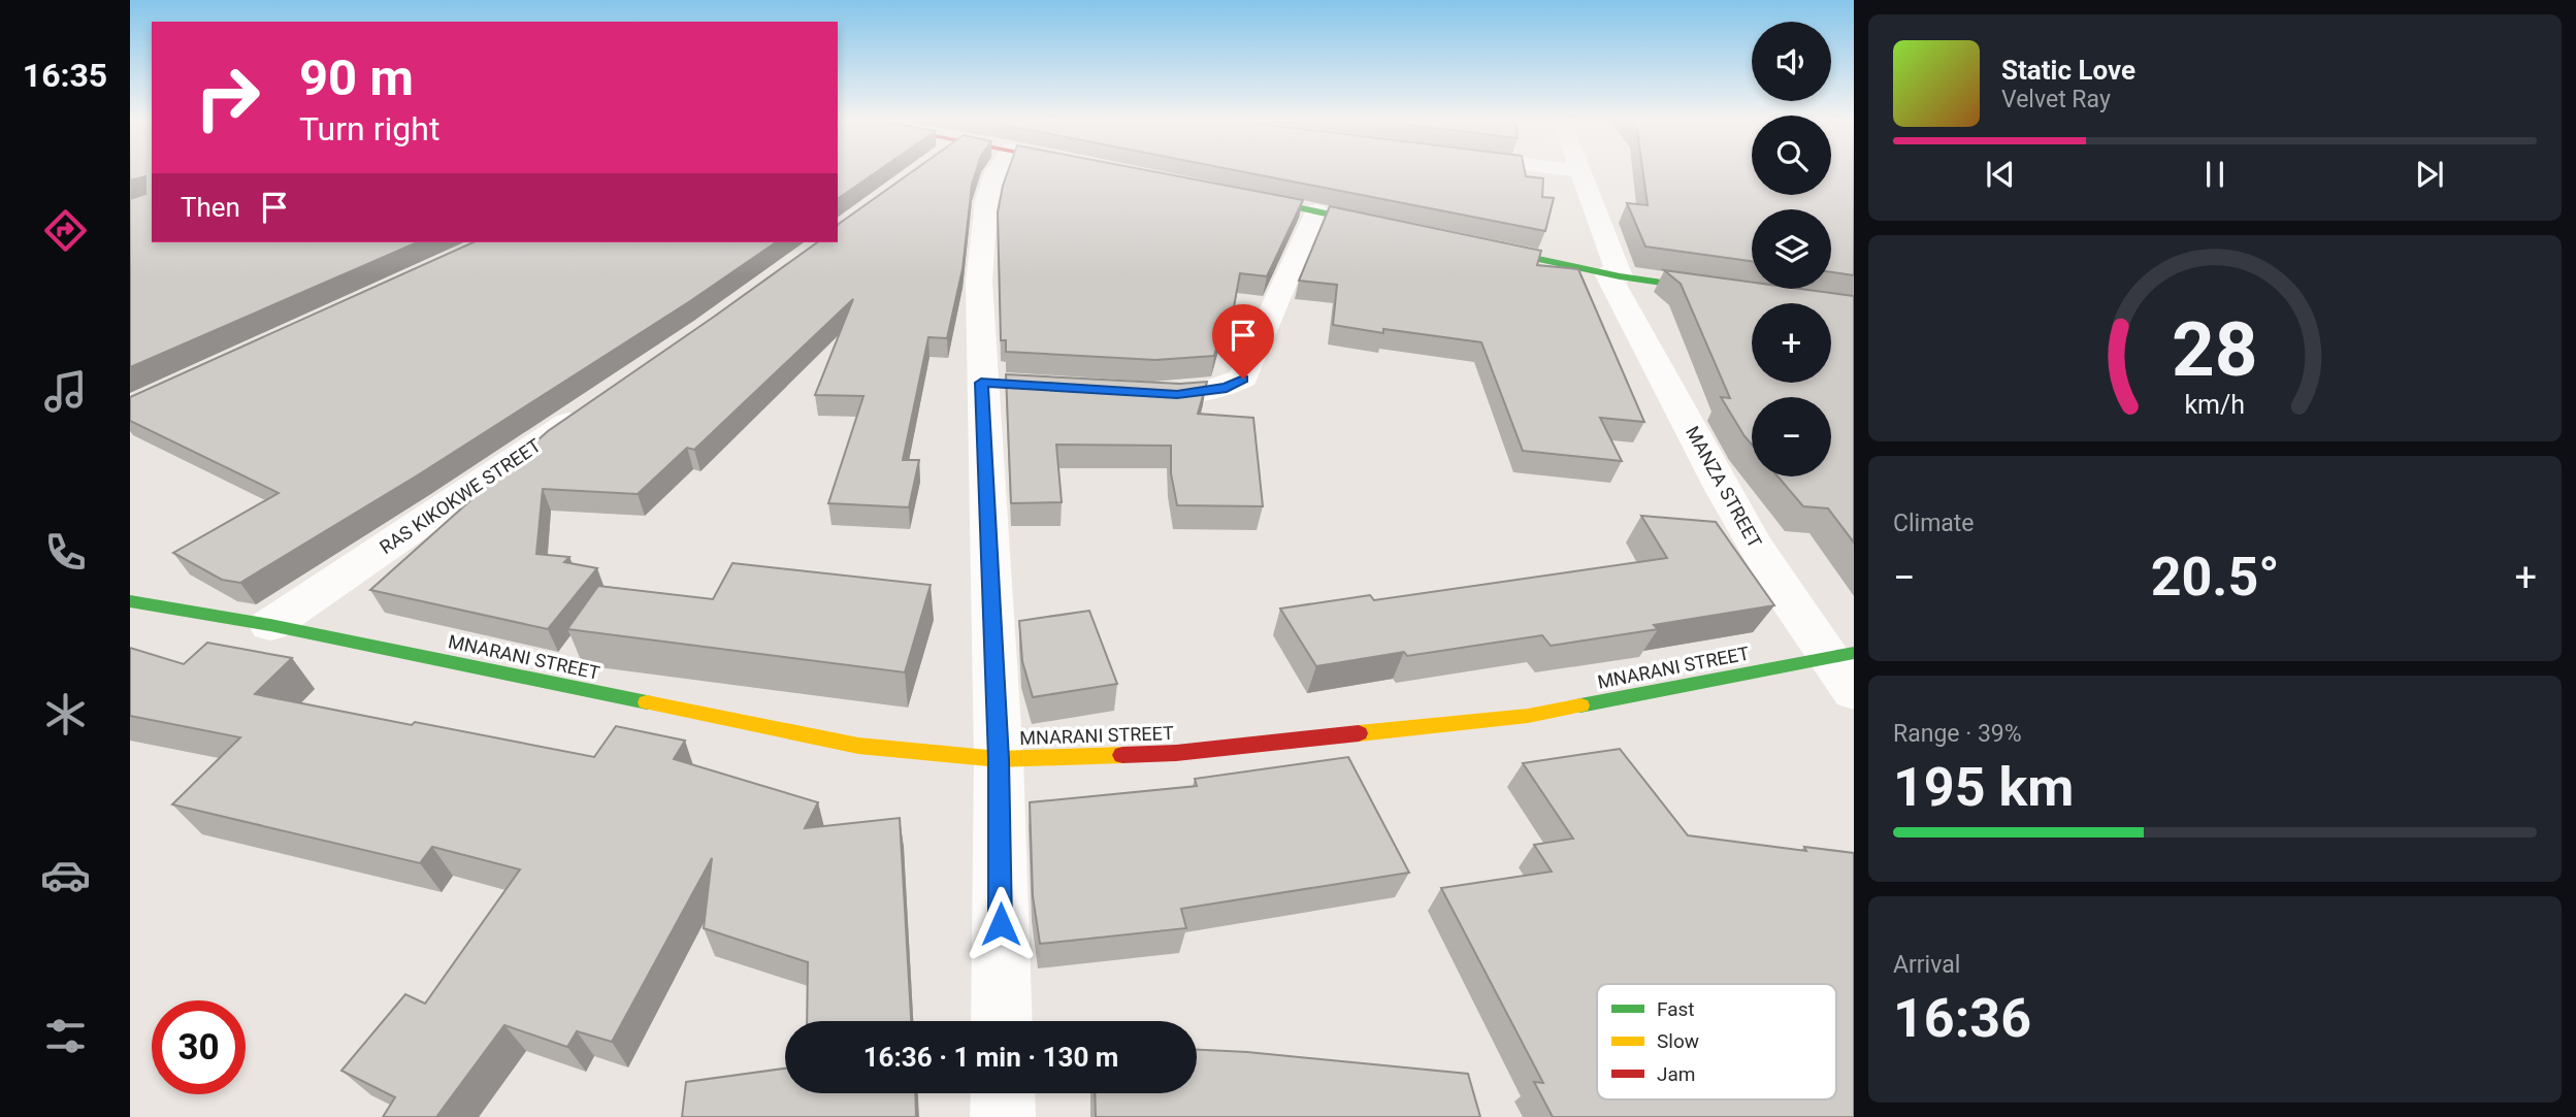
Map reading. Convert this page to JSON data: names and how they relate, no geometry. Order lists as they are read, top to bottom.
{
  "streets": {
    "street": ["MANZA STREET", "RAS KIKOKWE STREET", "MNARANI STREET"]
  },
  "crossings": [
    ["MANZA STREET", "MNARANI STREET"],
    ["RAS KIKOKWE STREET", "MNARANI STREET"]
  ],
  "legend": ["Fast", "Slow", "Jam"],
  "page": {
    "tabs": "16:35",
    "map_buttons": ["+", "−"],
    "turn": ["90 m", "Turn right"],
    "song": ["Static Love", "Velvet Ray"],
    "then": "Then",
    "tile": [
      "Climate",
      ["Range · 39%", "195 km"],
      ["Arrival", "16:36"]
    ],
    "heat": ["−", "20.5°", "+"],
    "limit": "30",
    "trip": "16:36 · 1 min · 130 m",
    "gauge": ["28", "km/h"]
  }
}
